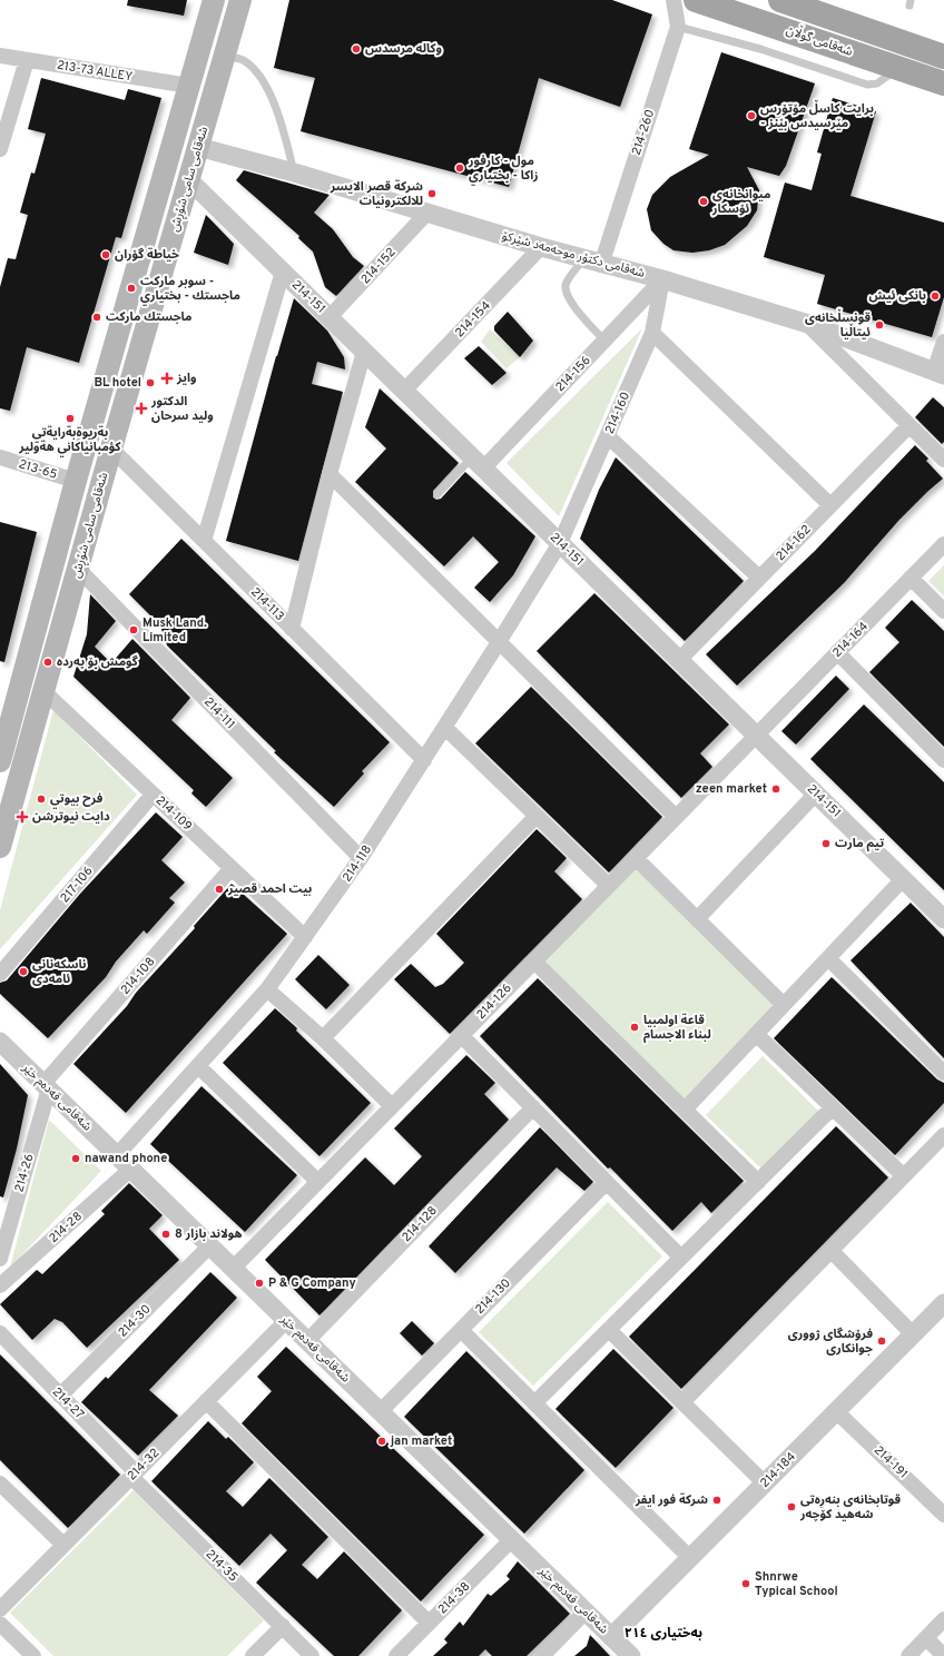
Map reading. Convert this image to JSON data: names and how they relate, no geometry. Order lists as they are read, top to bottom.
{
  "streets": {
    "main road": ["شەقامی گوڵان", "شەقامی سامی شۆڕش"],
    "street": [
      "213-73 ALLEY",
      "214-260",
      "شەقامی دکتۆر موحەمەد شێرکۆ",
      "214-152",
      "214-151",
      "214-154",
      "214-156",
      "214-160",
      "213-65",
      "214-162",
      "214-113",
      "214-164",
      "214-111",
      "214-109",
      "214-118",
      "217-106",
      "214-108",
      "214-126",
      "شەقامی قەدەم خێر",
      "214-26",
      "214-128",
      "214-28",
      "214-130",
      "214-30",
      "214-27",
      "214-191",
      "214-32",
      "214-184",
      "214-35",
      "214-38"
    ]
  },
  "crossings": [
    ["213-73 ALLEY", "شەقامی سامی شۆڕش"],
    ["214-260", "شەقامی دکتۆر موحەمەد شێرکۆ"],
    ["شەقامی سامی شۆڕش", "شەقامی دکتۆر موحەمەد شێرکۆ"],
    ["شەقامی سامی شۆڕش", "214-151"],
    ["شەقامی سامی شۆڕش", "213-65"],
    ["شەقامی سامی شۆڕش", "214-113"],
    ["شەقامی سامی شۆڕش", "214-111"],
    ["شەقامی سامی شۆڕش", "214-109"],
    ["شەقامی دکتۆر موحەمەد شێرکۆ", "214-152"],
    ["شەقامی دکتۆر موحەمەد شێرکۆ", "214-154"],
    ["شەقامی دکتۆر موحەمەد شێرکۆ", "214-156"],
    ["شەقامی دکتۆر موحەمەد شێرکۆ", "214-160"],
    ["214-152", "214-151"],
    ["214-151", "214-154"],
    ["214-151", "214-156"],
    ["214-151", "214-160"],
    ["214-151", "214-162"],
    ["214-151", "214-164"],
    ["214-151", "214-118"],
    ["214-151", "214-126"],
    ["214-156", "214-160"],
    ["214-160", "214-118"],
    ["214-113", "214-118"],
    ["214-164", "214-126"],
    ["214-111", "214-118"],
    ["214-109", "214-118"],
    ["214-109", "217-106"],
    ["214-109", "214-108"],
    ["214-118", "شەقامی قەدەم خێر"],
    ["214-108", "شەقامی قەدەم خێر"],
    ["214-108", "214-26"],
    ["214-126", "شەقامی قەدەم خێر"],
    ["شەقامی قەدەم خێر", "214-26"],
    ["شەقامی قەدەم خێر", "214-128"],
    ["شەقامی قەدەم خێر", "214-28"],
    ["شەقامی قەدەم خێر", "214-130"],
    ["شەقامی قەدەم خێر", "214-30"],
    ["شەقامی قەدەم خێر", "214-32"],
    ["شەقامی قەدەم خێر", "214-184"],
    ["شەقامی قەدەم خێر", "214-38"],
    ["214-30", "214-27"],
    ["214-27", "214-32"],
    ["214-27", "214-35"],
    ["214-191", "214-184"],
    ["214-32", "214-35"]
  ],
  "districts": ["بەختیاری ٢١٤"],
  "places": {
    "other": [
      "وكاله مرسدس",
      "برایت کاسڵ مۆتۆرس - مێرسیدس بێنز",
      "مول - كارفور زاكا - بختياري",
      "شركة قصر الايسر للالكترونيات",
      "میوانخانەی ئۆسکار",
      "خياطة گۆران",
      "سوبر ماركت - ماجستك - بختياري",
      "بانکی ئیش",
      "ماجستك ماركت",
      "قونسڵخانەی ئیتاڵیا",
      "BL hotel",
      "بةريوةبةرايةتي كؤمبانياكاني هةولير",
      "Musk Land. Limited",
      "گومش بۆ پەردە",
      "zeen market",
      "فرح بيوتي",
      "تيم مارت",
      "بيت احمد قصير",
      "ناسکەنانی ئامەدی",
      "قاعة اولمبيا لبناء الاجسام",
      "nawand phone",
      "هولاند بازار 8",
      "P & G Company",
      "فرۆشگای ژووری جوانکاری",
      "jan market",
      "شركة فور ايفر",
      "قوتابخانەی بنەڕەتی شەهید کۆچەر",
      "Shnrwe Typical School"
    ],
    "health": ["وايز", "الدكتور وليد سرحان", "دايت نيوترشن"]
  }
}
